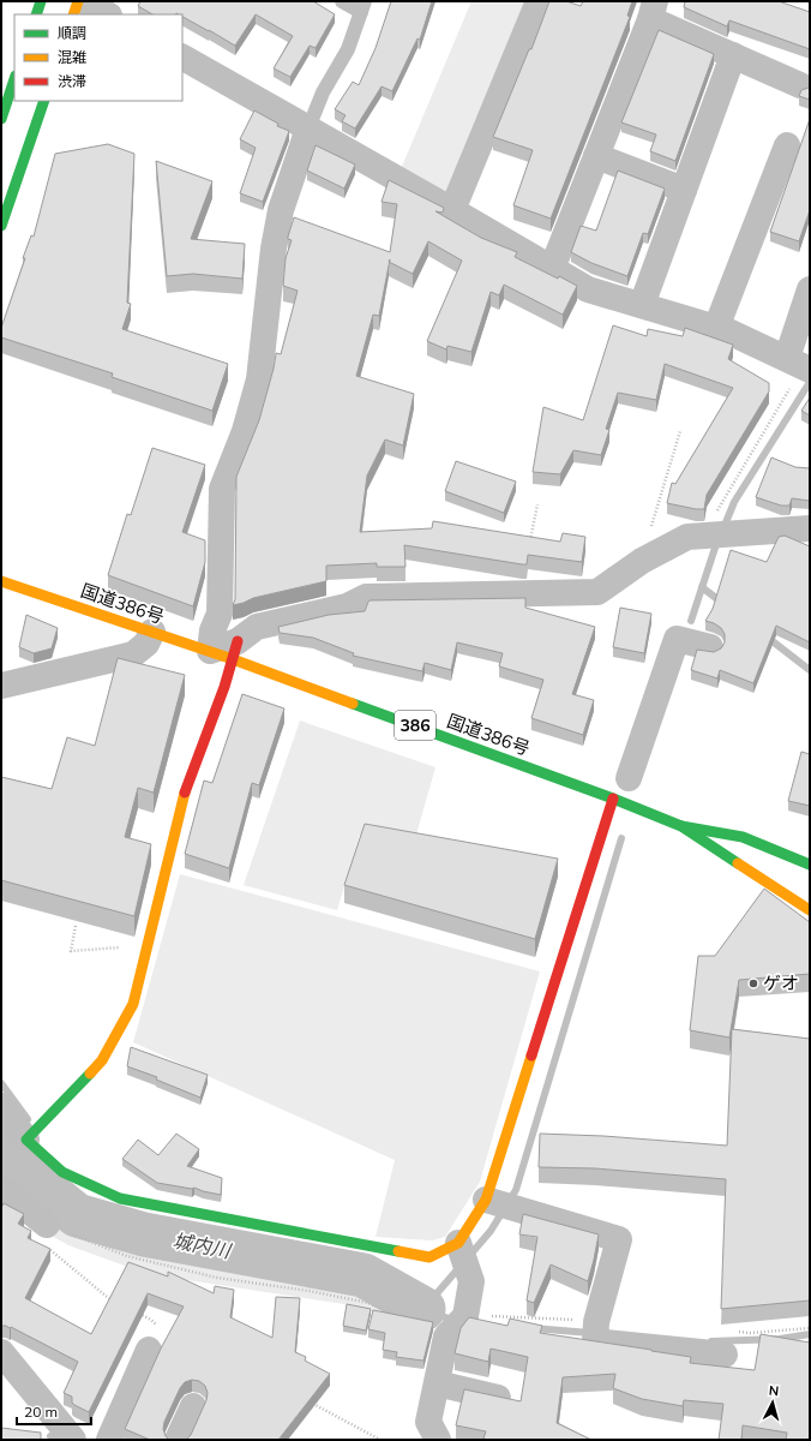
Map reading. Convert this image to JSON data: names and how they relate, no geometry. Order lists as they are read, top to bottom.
{
  "streets": {
    "main road": ["国道386号", "386"]
  },
  "water": ["城内川"],
  "places": ["ゲオ"],
  "legend": ["順調", "混雑", "渋滞"],
  "scale_bar": "20 m",
  "north": "top"
}
